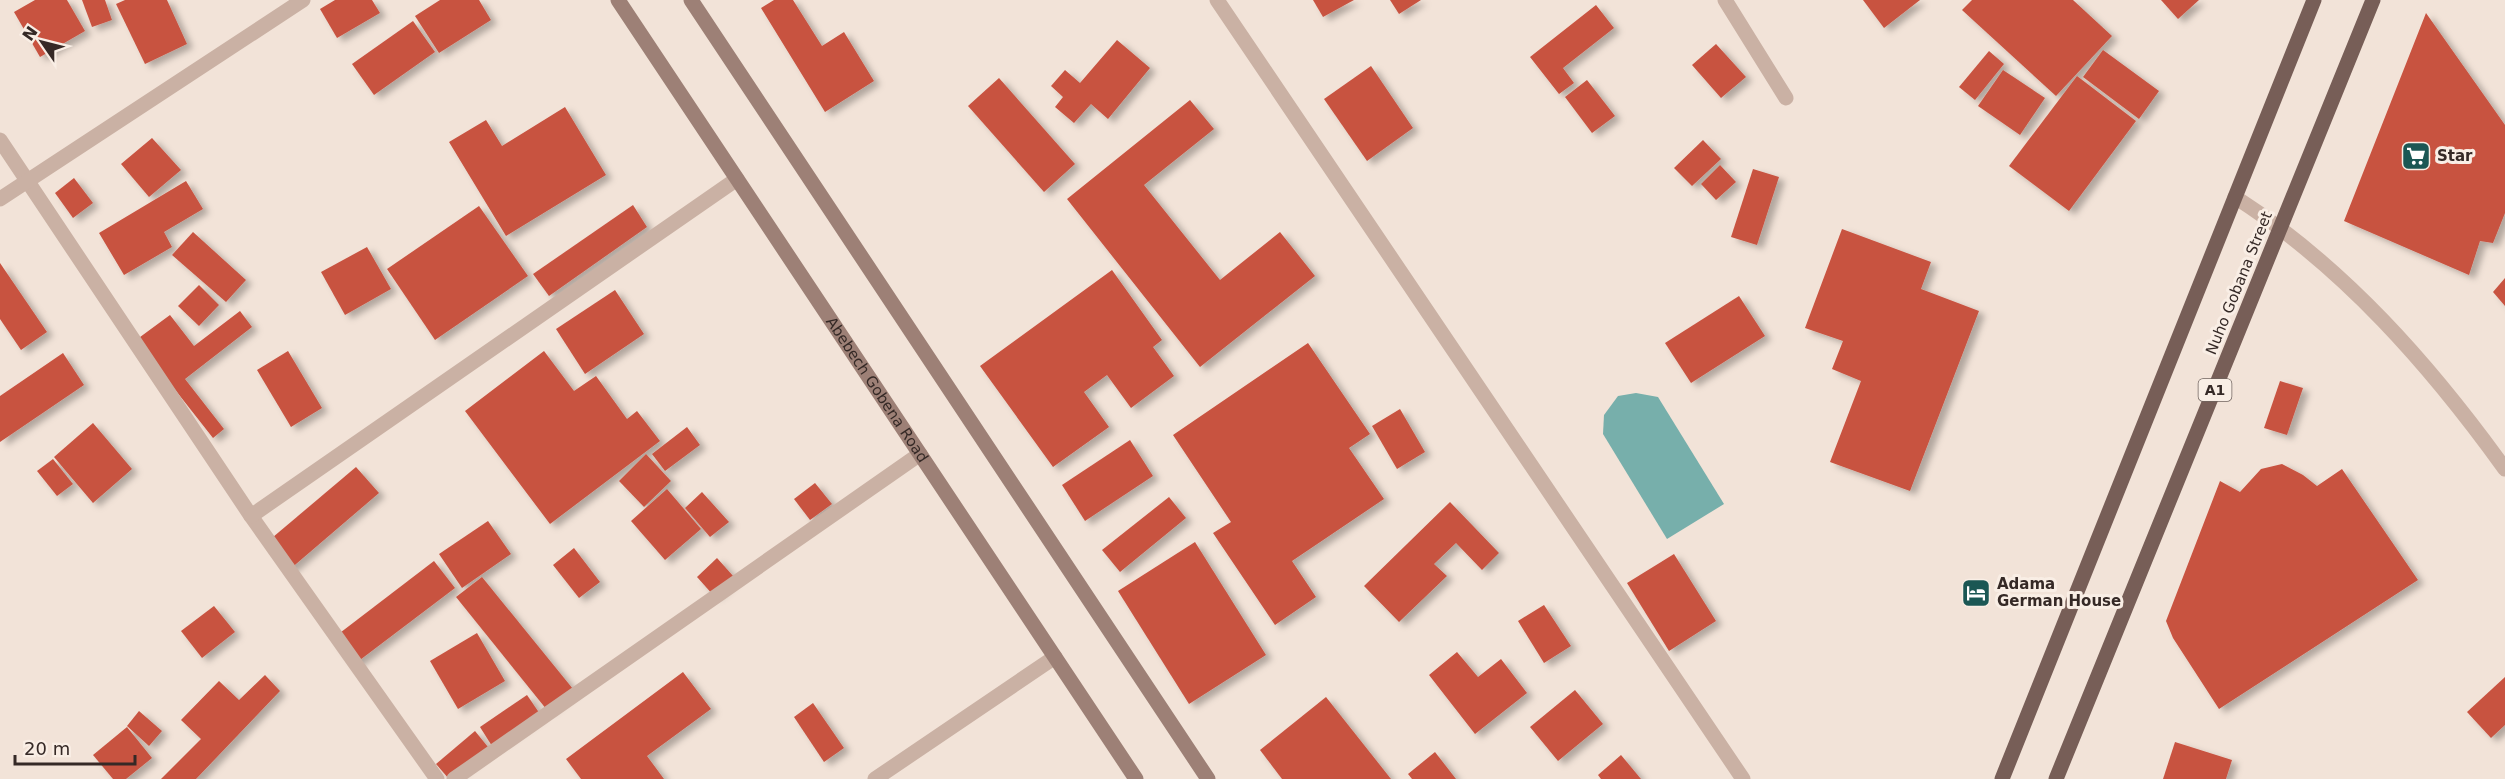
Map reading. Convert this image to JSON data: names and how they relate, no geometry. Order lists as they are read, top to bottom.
{
  "streets": {
    "main road": ["Nuho Gobana Street", "A1"],
    "street": ["Abebech Gobena Road"]
  },
  "places": {
    "supermarket": ["Star"],
    "hotel": ["Adama German House"]
  },
  "scale_bar": "20 m",
  "north": "top left"
}
